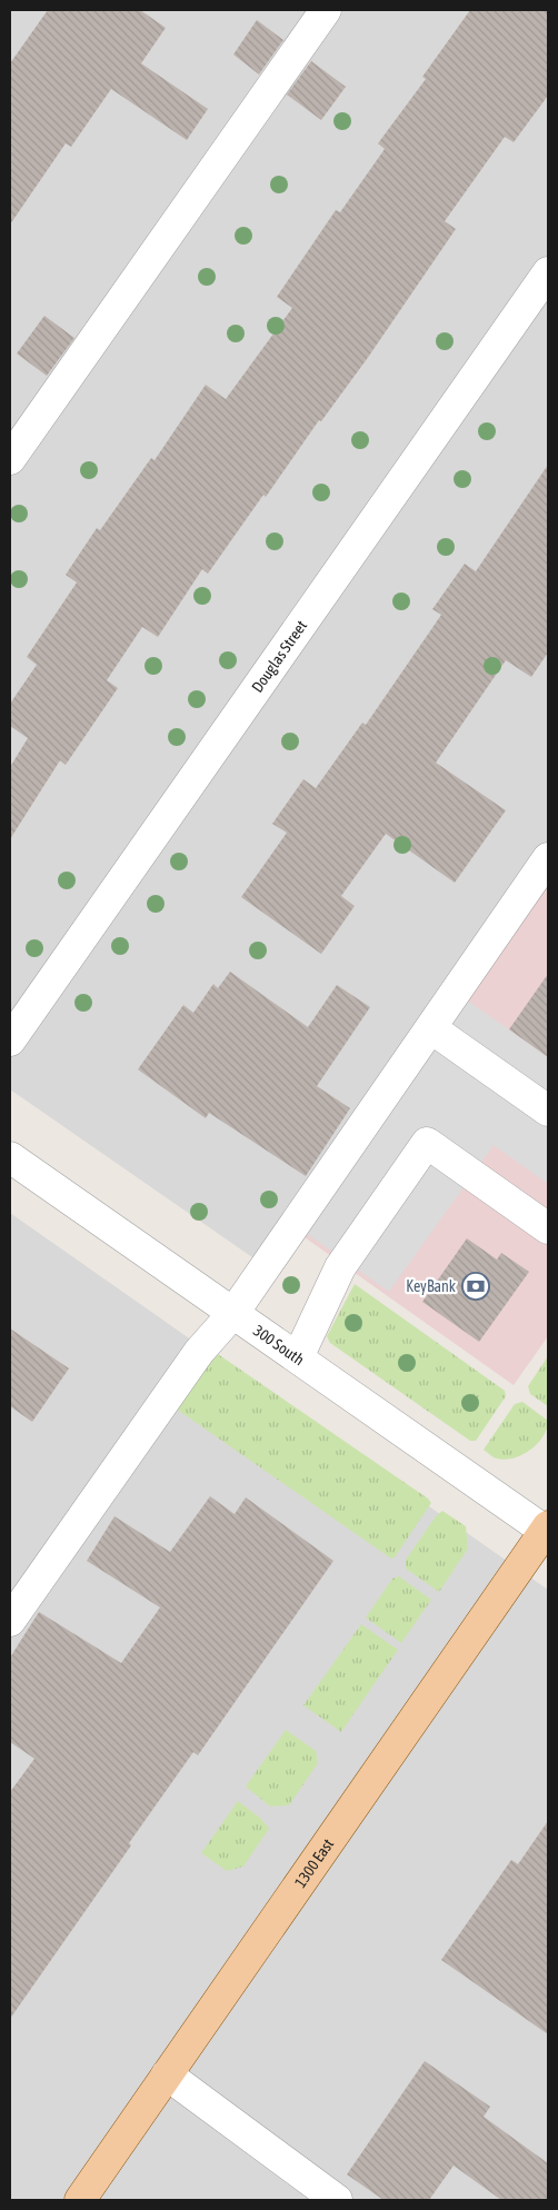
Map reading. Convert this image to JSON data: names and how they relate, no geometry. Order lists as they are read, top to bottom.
{
  "streets": {
    "main road": ["1300 East"],
    "street": ["Douglas Street", "300 South"]
  },
  "crossings": [
    ["300 South", "1300 East"]
  ],
  "places": {
    "bank": ["KeyBank"]
  }
}
